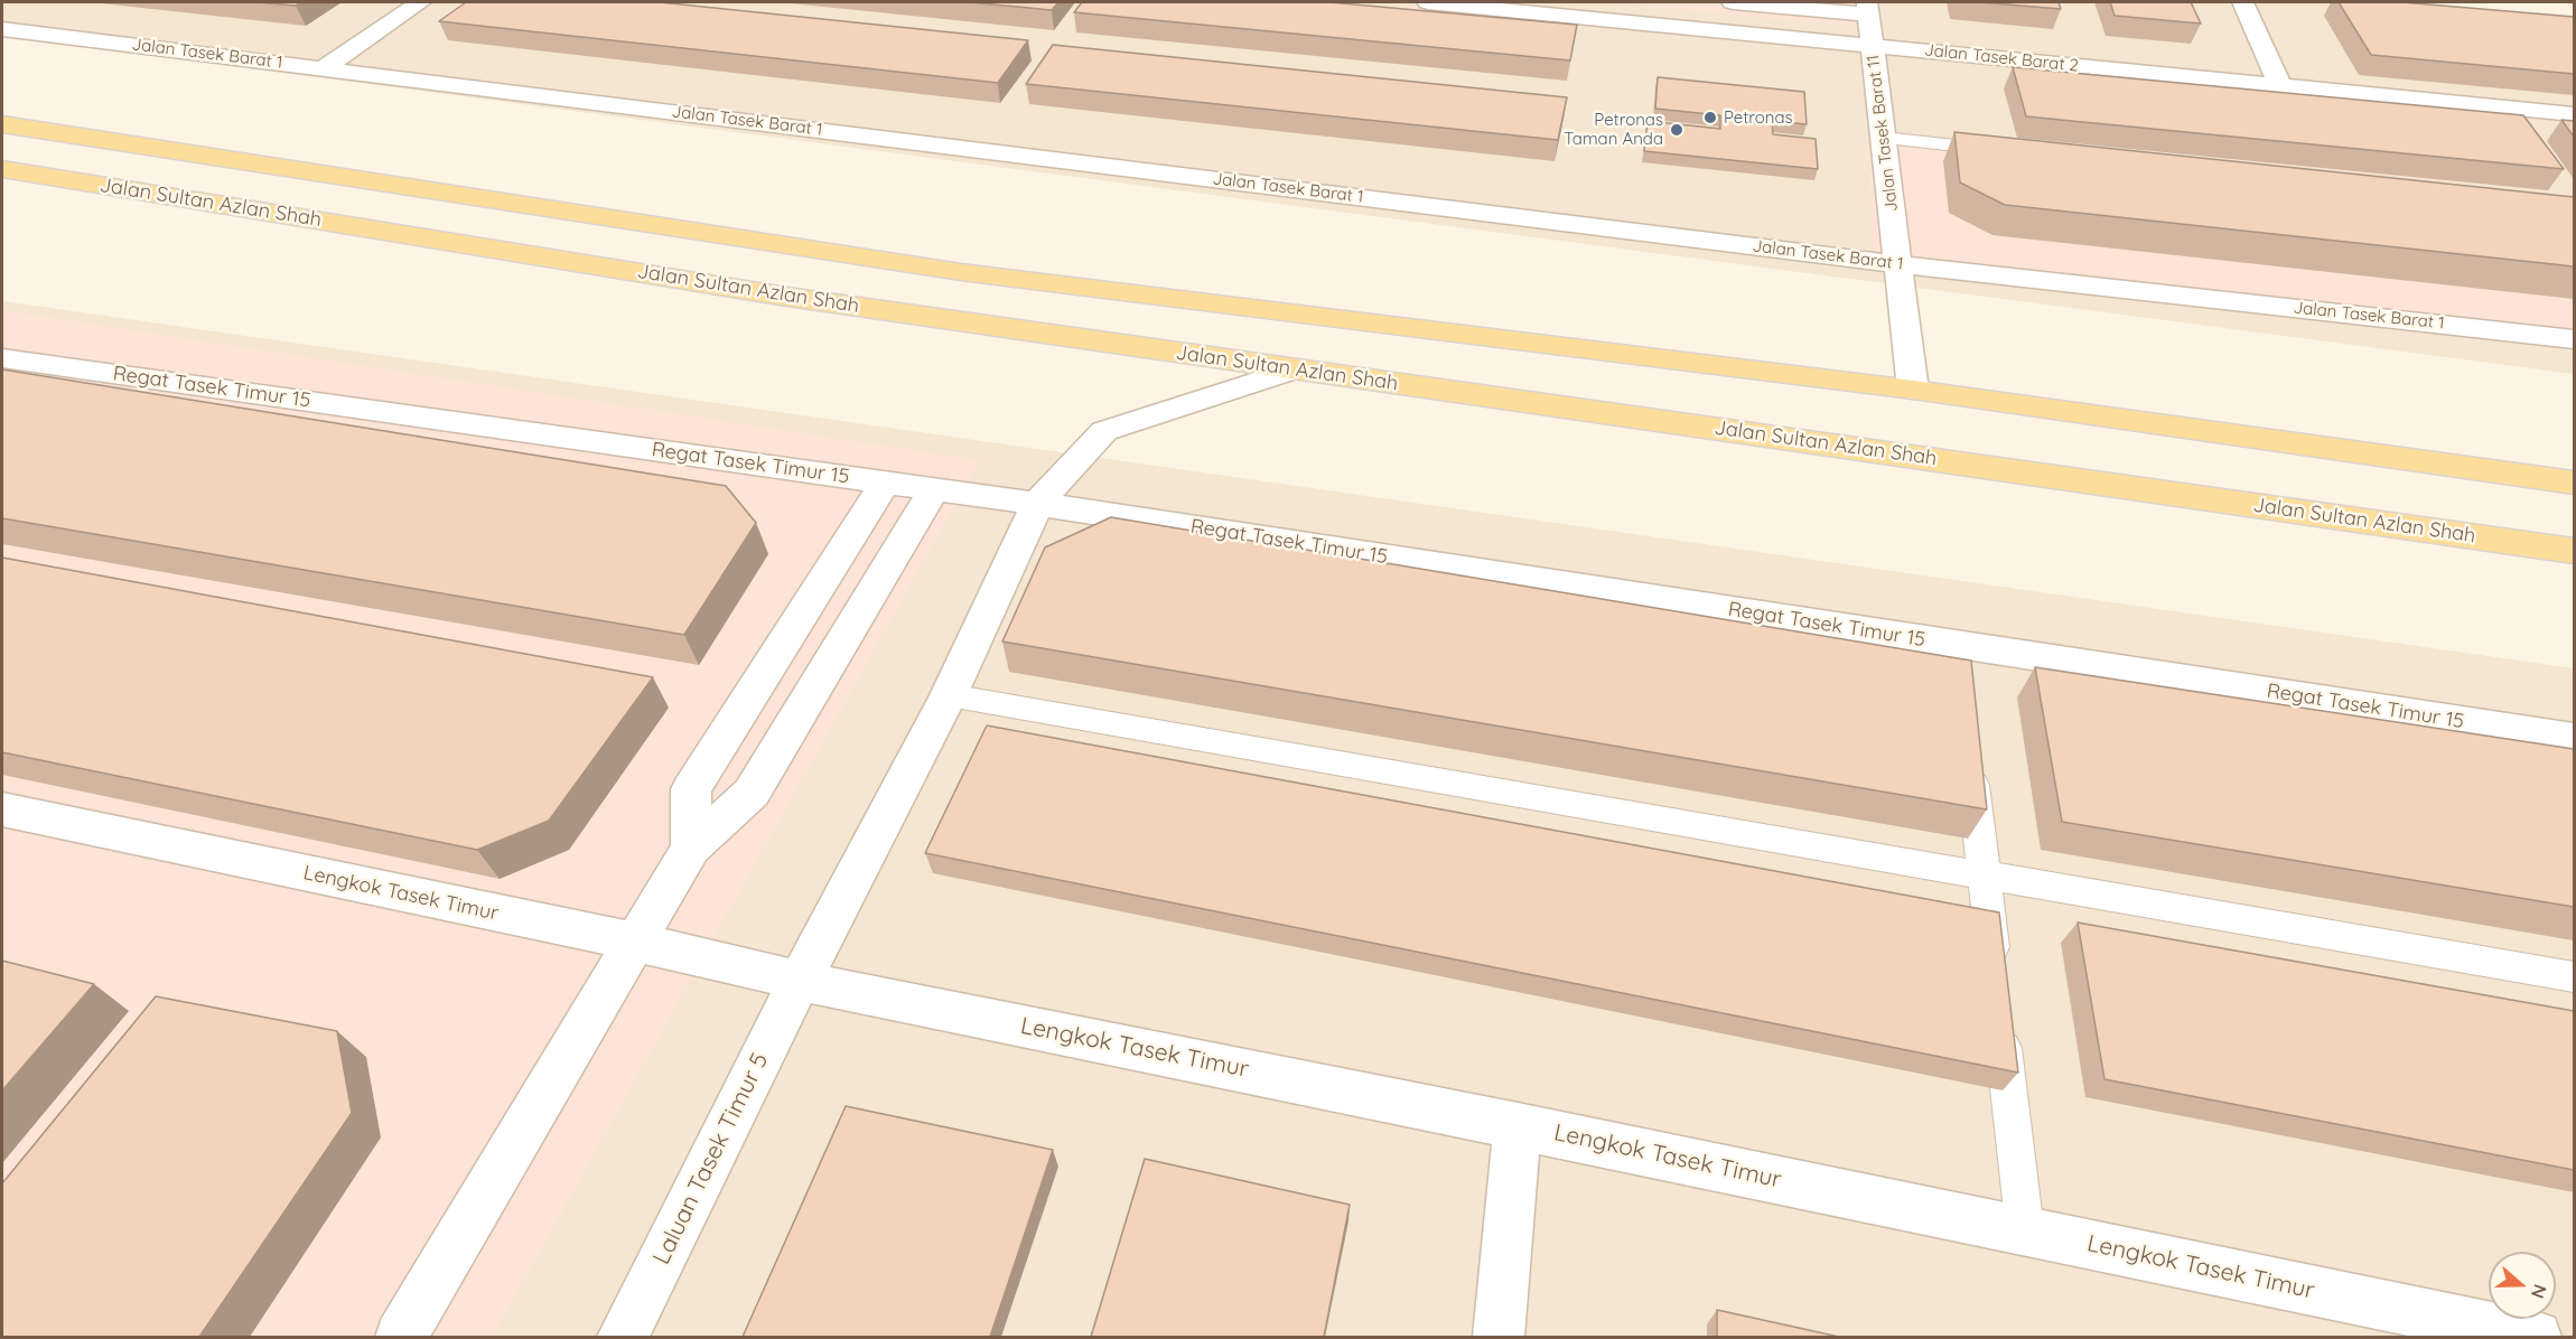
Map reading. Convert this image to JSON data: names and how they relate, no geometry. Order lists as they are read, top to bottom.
{
  "streets": {
    "main road": ["Jalan Sultan Azlan Shah"],
    "street": [
      "Jalan Tasek Barat 1",
      "Jalan Tasek Barat 2",
      "Jalan Tasek Barat 11",
      "Regat Tasek Timur 15",
      "Lengkok Tasek Timur",
      "Laluan Tasek Timur 5"
    ]
  },
  "crossings": [
    ["Jalan Tasek Barat 1", "Jalan Tasek Barat 11"],
    ["Jalan Tasek Barat 2", "Jalan Tasek Barat 11"],
    ["Lengkok Tasek Timur", "Laluan Tasek Timur 5"]
  ],
  "places": ["Petronas", "Petronas Taman Anda"],
  "north": "right"
}
